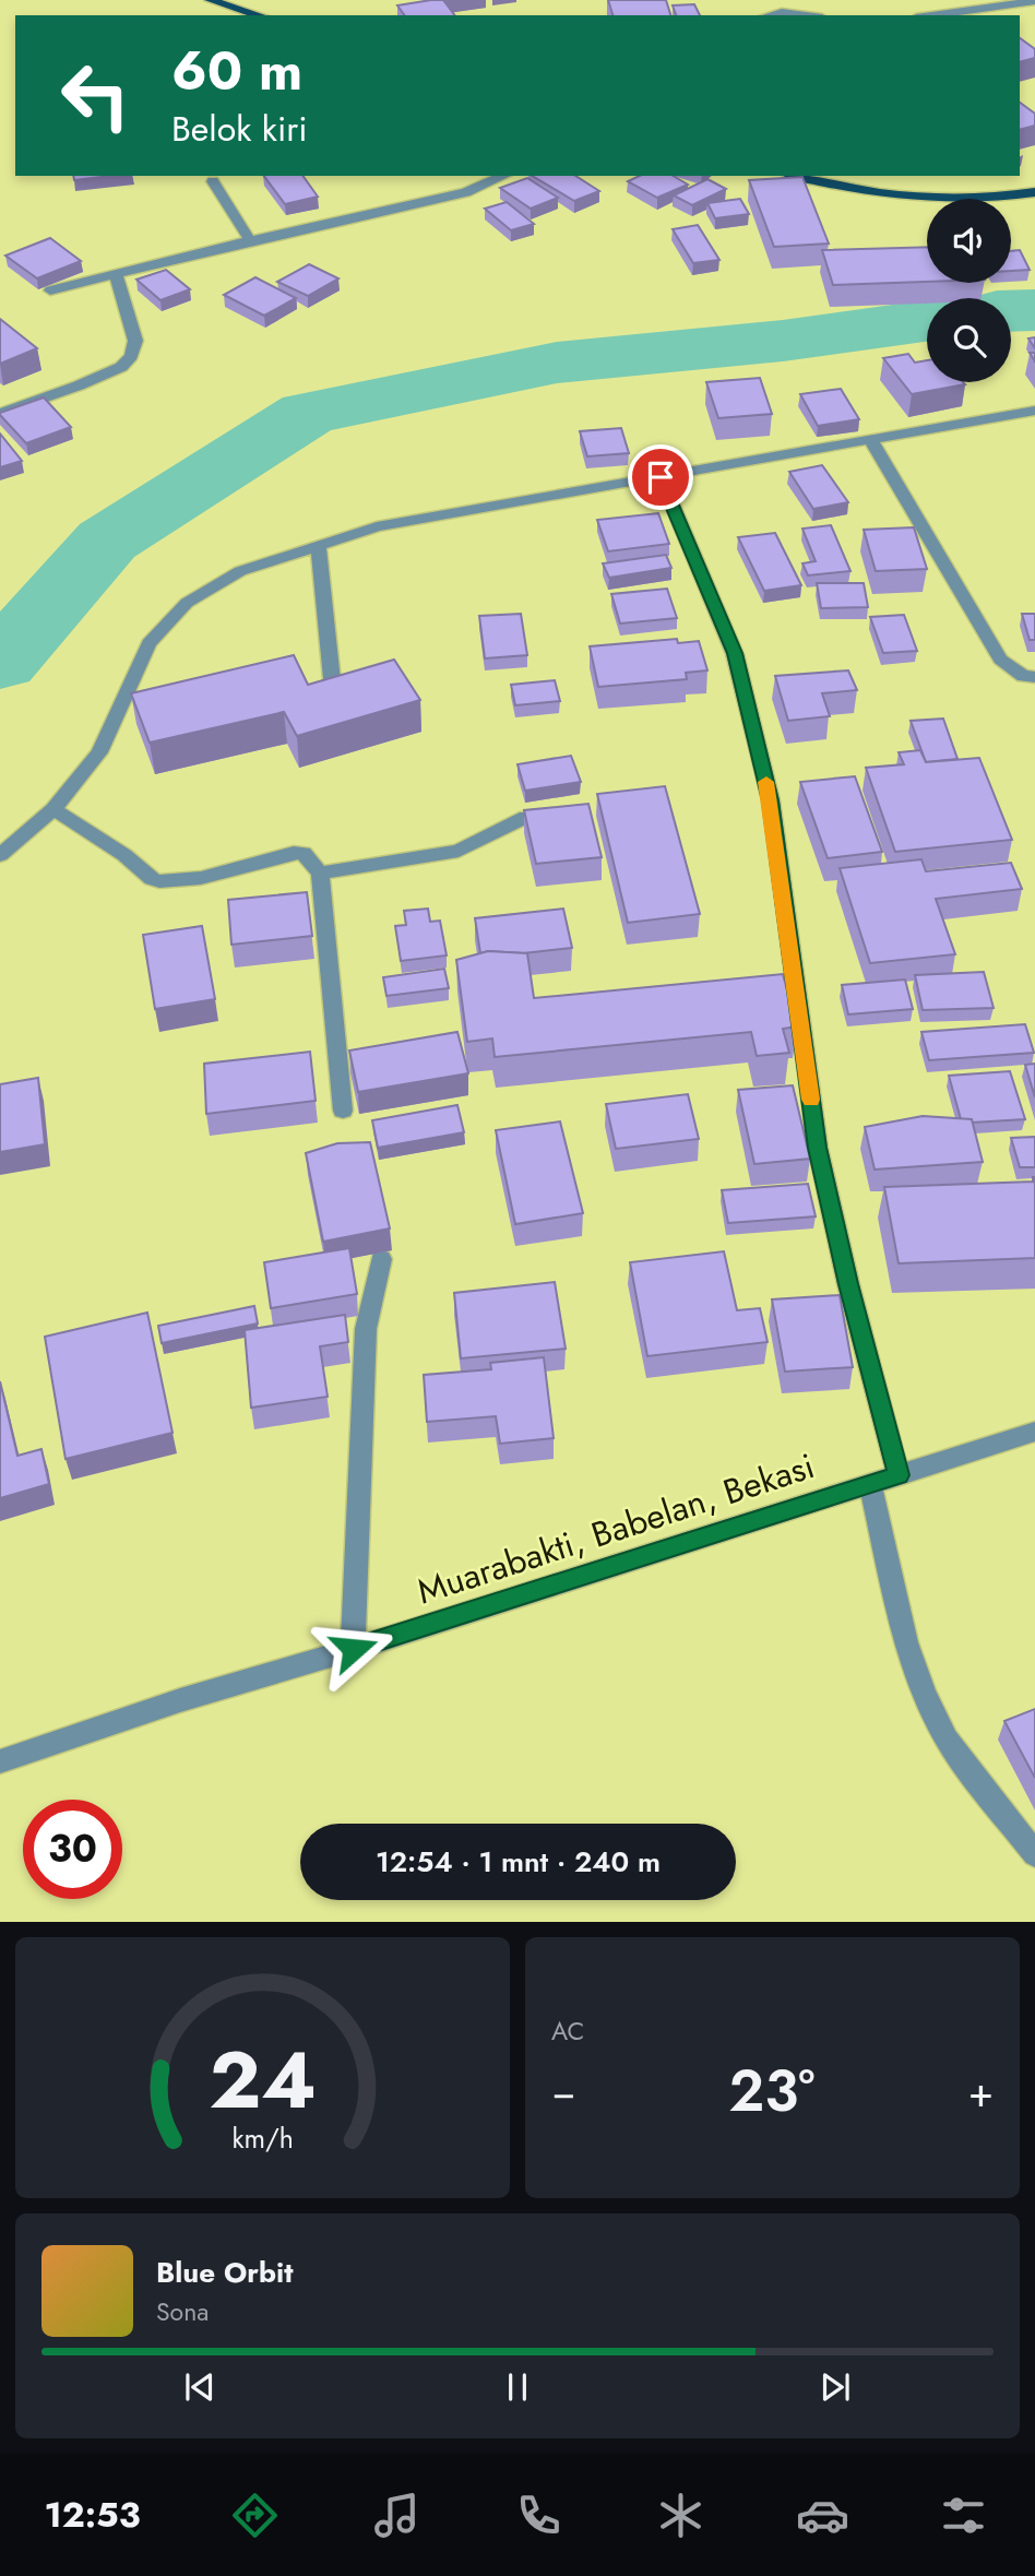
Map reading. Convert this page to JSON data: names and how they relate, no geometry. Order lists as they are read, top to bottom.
{
  "streets": {
    "street": ["Muarabakti, Babelan, Bekasi"]
  },
  "page": {
    "turn": ["60 m", "Belok kiri"],
    "limit": "30",
    "trip": "12:54 · 1 mnt · 240 m",
    "tile": "AC",
    "heat": ["−", "23°", "+"],
    "song": ["Blue Orbit", "Sona"],
    "tabs": "12:53",
    "gauge": ["24", "km/h"]
  }
}
